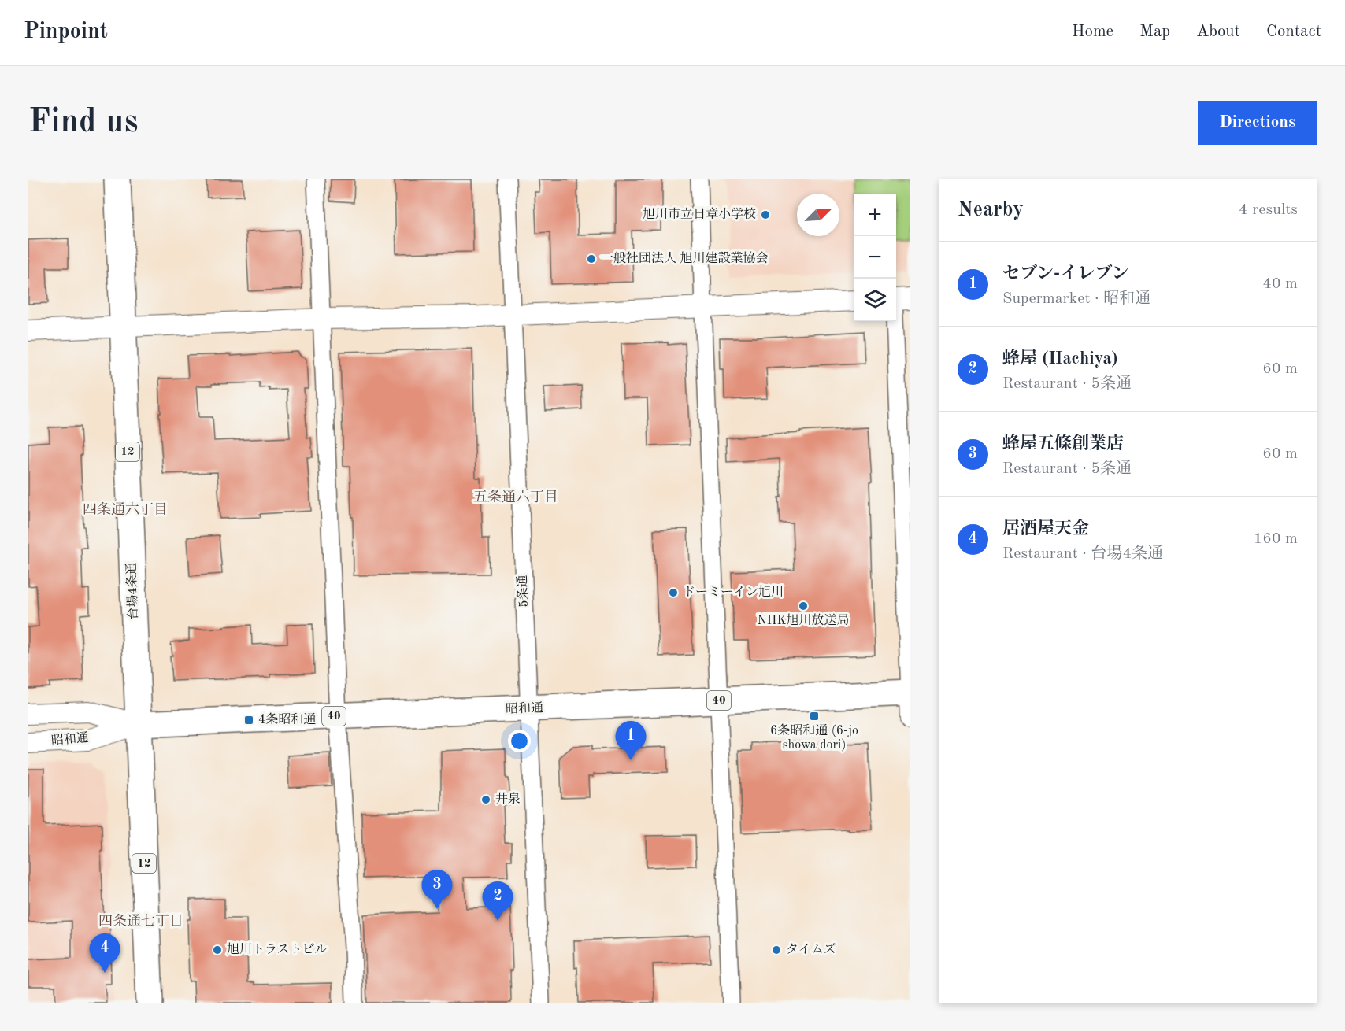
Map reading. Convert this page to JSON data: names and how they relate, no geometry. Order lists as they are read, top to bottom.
{
  "streets": {
    "highway": [
      "12",
      "台場4条通",
      "40",
      "昭和通"
    ],
    "street": ["5条通"]
  },
  "crossings": [
    ["台場4条通", "昭和通"],
    ["5条通", "昭和通"]
  ],
  "districts": ["五条通六丁目", "四条通六丁目", "四条通七丁目"],
  "places": {
    "other": [
      "旭川市立日章小学校",
      "一般社団法人 旭川建設業協会",
      "ドーミーイン旭川",
      "NHK旭川放送局",
      "井泉",
      "旭川トラストビル",
      "タイムズ"
    ],
    "transit": ["6条昭和通 (6-jo showa dori)", "4条昭和通"]
  },
  "north": "top right",
  "page": {
    "header": "Pinpoint",
    "nav": [
      "Home",
      "Map",
      "About",
      "Contact"
    ],
    "buttons": "Directions",
    "title": "Find us",
    "heading": ["Nearby", "4 results"],
    "map_buttons": ["+", "−"],
    "list": [
      {
        "mark": "1",
        "name": "セブン-イレブン",
        "note": "Supermarket · 昭和通",
        "value": "40 m"
      },
      {
        "mark": "2",
        "name": "蜂屋 (Hachiya)",
        "note": "Restaurant · 5条通",
        "value": "60 m"
      },
      {
        "mark": "3",
        "name": "蜂屋五條創業店",
        "note": "Restaurant · 5条通",
        "value": "60 m"
      },
      {
        "mark": "4",
        "name": "居酒屋天金",
        "note": "Restaurant · 台場4条通",
        "value": "160 m"
      }
    ],
    "pins": [
      "1",
      "3",
      "2",
      "4"
    ]
  }
}
